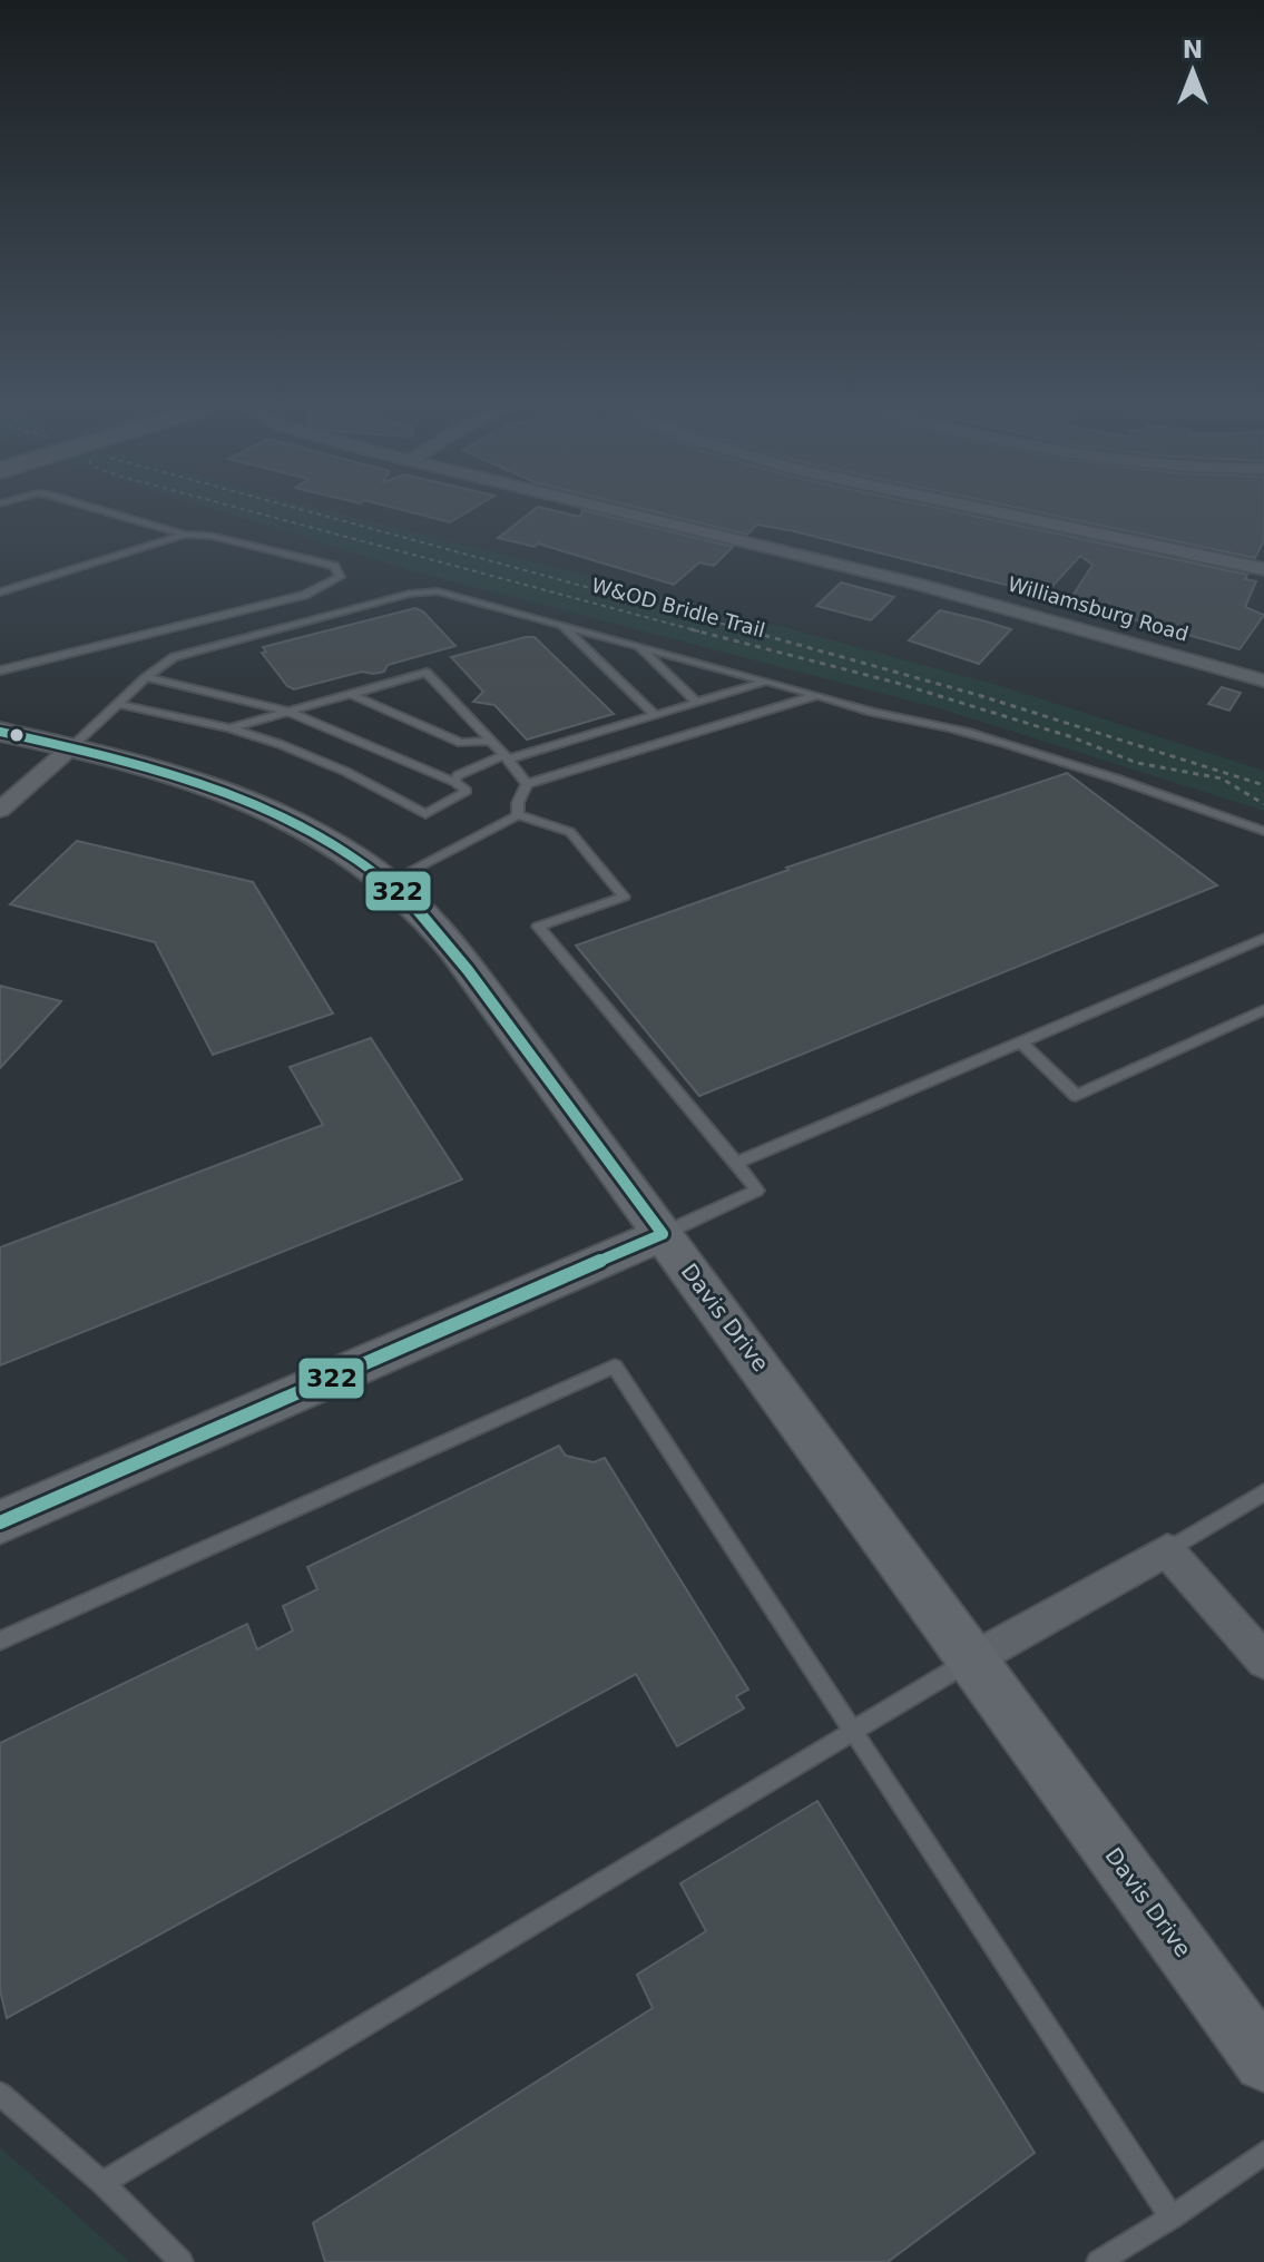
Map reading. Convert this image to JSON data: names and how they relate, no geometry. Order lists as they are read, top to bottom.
{
  "streets": {
    "street": ["Williamsburg Road", "Davis Drive"],
    "path": ["W&OD Bridle Trail"]
  },
  "lines": ["transit line 322"],
  "north": "top"
}
